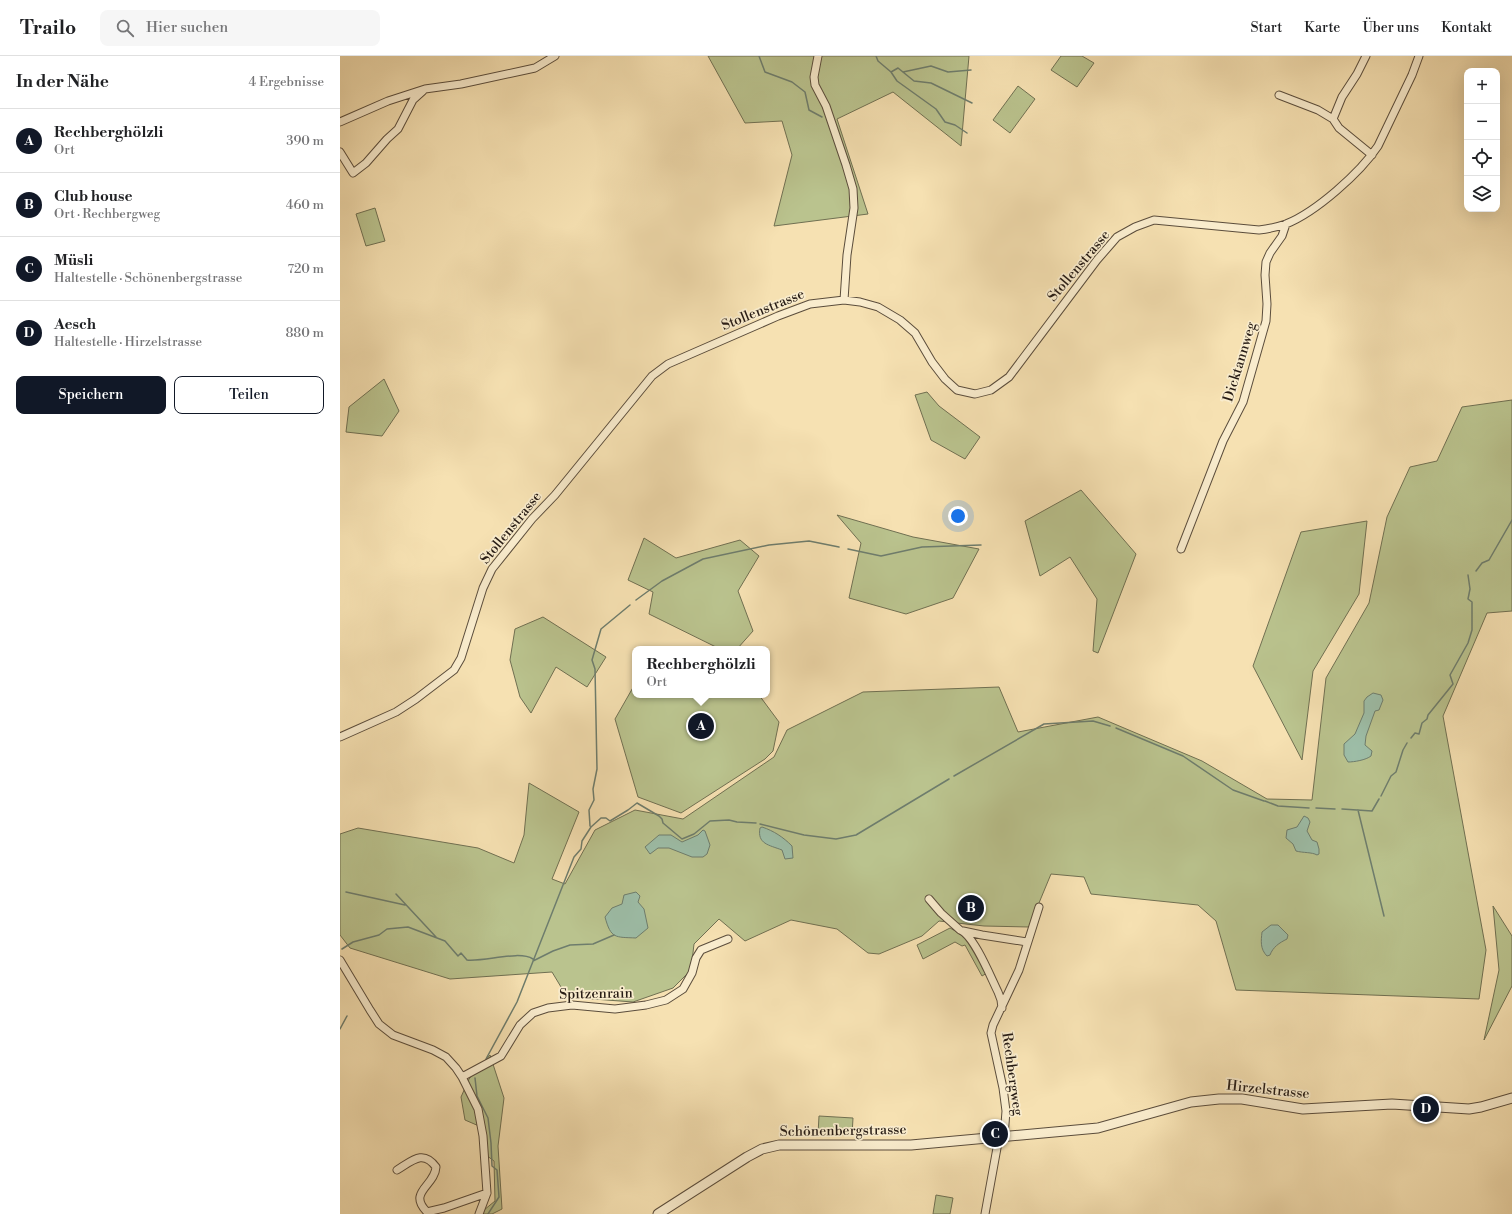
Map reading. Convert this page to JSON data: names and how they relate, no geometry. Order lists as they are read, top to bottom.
{
  "streets": {
    "street": [
      "Stollenstrasse",
      "Dicktannweg",
      "Spitzenrain",
      "Rechbergweg",
      "Hirzelstrasse",
      "Schönenbergstrasse"
    ]
  },
  "crossings": [
    ["Stollenstrasse", "Dicktannweg"],
    ["Rechbergweg", "Hirzelstrasse"],
    ["Rechbergweg", "Schönenbergstrasse"],
    ["Hirzelstrasse", "Schönenbergstrasse"]
  ],
  "page": {
    "header": "Trailo",
    "search": "Hier suchen",
    "nav": [
      "Start",
      "Karte",
      "Über uns",
      "Kontakt"
    ],
    "heading": ["In der Nähe", "4 Ergebnisse"],
    "map_buttons": ["+", "−"],
    "list": [
      {
        "mark": "A",
        "name": "Rechberghölzli",
        "note": "Ort",
        "value": "390 m"
      },
      {
        "mark": "B",
        "name": "Club house",
        "note": "Ort · Rechbergweg",
        "value": "460 m"
      },
      {
        "mark": "C",
        "name": "Müsli",
        "note": "Haltestelle · Schönenbergstrasse",
        "value": "720 m"
      },
      {
        "mark": "D",
        "name": "Aesch",
        "note": "Haltestelle · Hirzelstrasse",
        "value": "880 m"
      }
    ],
    "buttons": ["Speichern", "Teilen"],
    "popup": ["Rechberghölzli", "Ort"],
    "pins": [
      "A",
      "B",
      "D",
      "C"
    ]
  }
}
